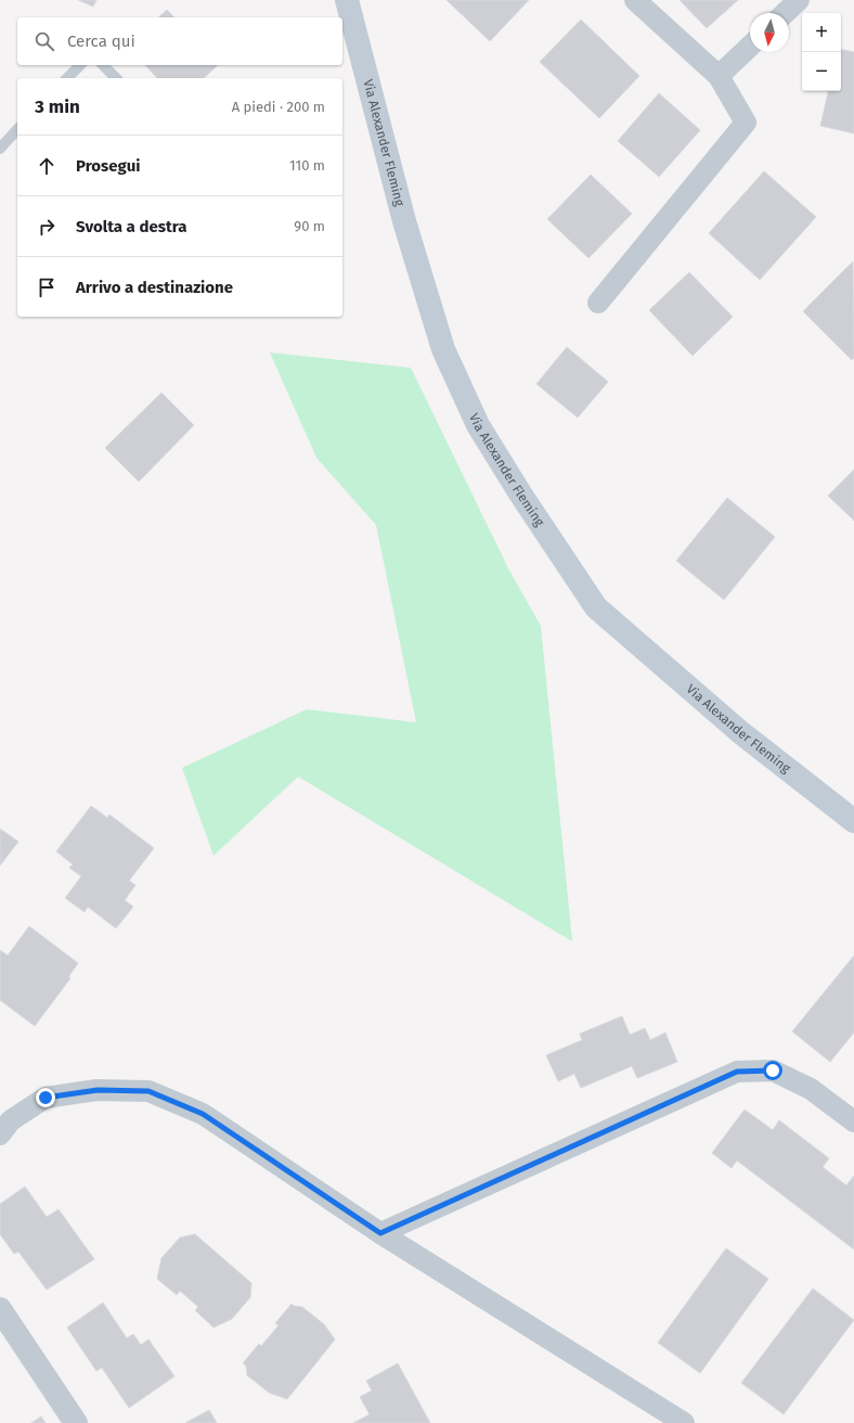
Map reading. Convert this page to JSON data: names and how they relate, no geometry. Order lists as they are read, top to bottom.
{
  "streets": {
    "main road": ["Via Alexander Fleming"]
  },
  "north": "bottom",
  "page": {
    "map_buttons": ["+", "−"],
    "search": "Cerca qui",
    "heading": ["3 min", "A piedi · 200 m"],
    "list": [
      ["Prosegui", "110 m"],
      ["Svolta a destra", "90 m"],
      "Arrivo a destinazione"
    ]
  }
}
